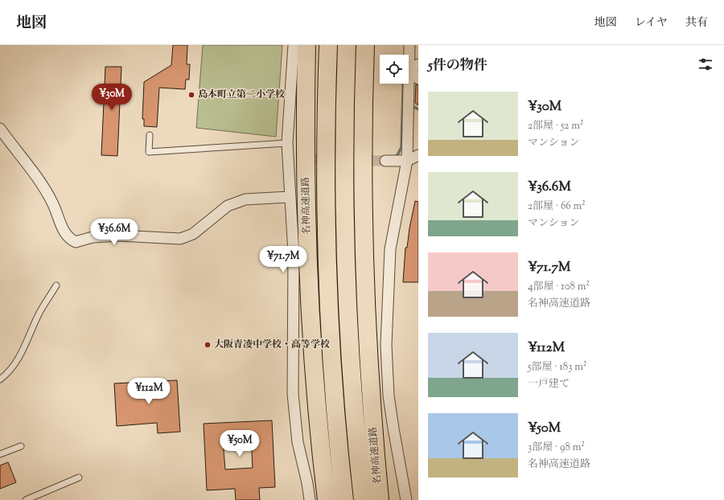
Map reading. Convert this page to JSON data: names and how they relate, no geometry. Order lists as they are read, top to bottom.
{
  "streets": {
    "highway": ["名神高速道路"]
  },
  "places": ["島本町立第二小学校", "大阪青凌中学校・高等学校"],
  "page": {
    "header": "地図",
    "nav": ["地図", "レイヤ", "共有"],
    "heading": "5件の物件",
    "price": [
      "¥30M",
      "¥36.6M",
      "¥71.7M",
      "¥112M",
      "¥50M"
    ],
    "list": [
      {
        "name": "¥30M",
        "note": "2部屋 · 52 m² · マンション"
      },
      {
        "name": "¥36.6M",
        "note": "2部屋 · 66 m² · マンション"
      },
      {
        "name": "¥71.7M",
        "note": "4部屋 · 108 m² · 名神高速道路"
      },
      {
        "name": "¥112M",
        "note": "5部屋 · 183 m² · 一戸建て"
      },
      {
        "name": "¥50M",
        "note": "3部屋 · 98 m² · 名神高速道路"
      }
    ]
  }
}
